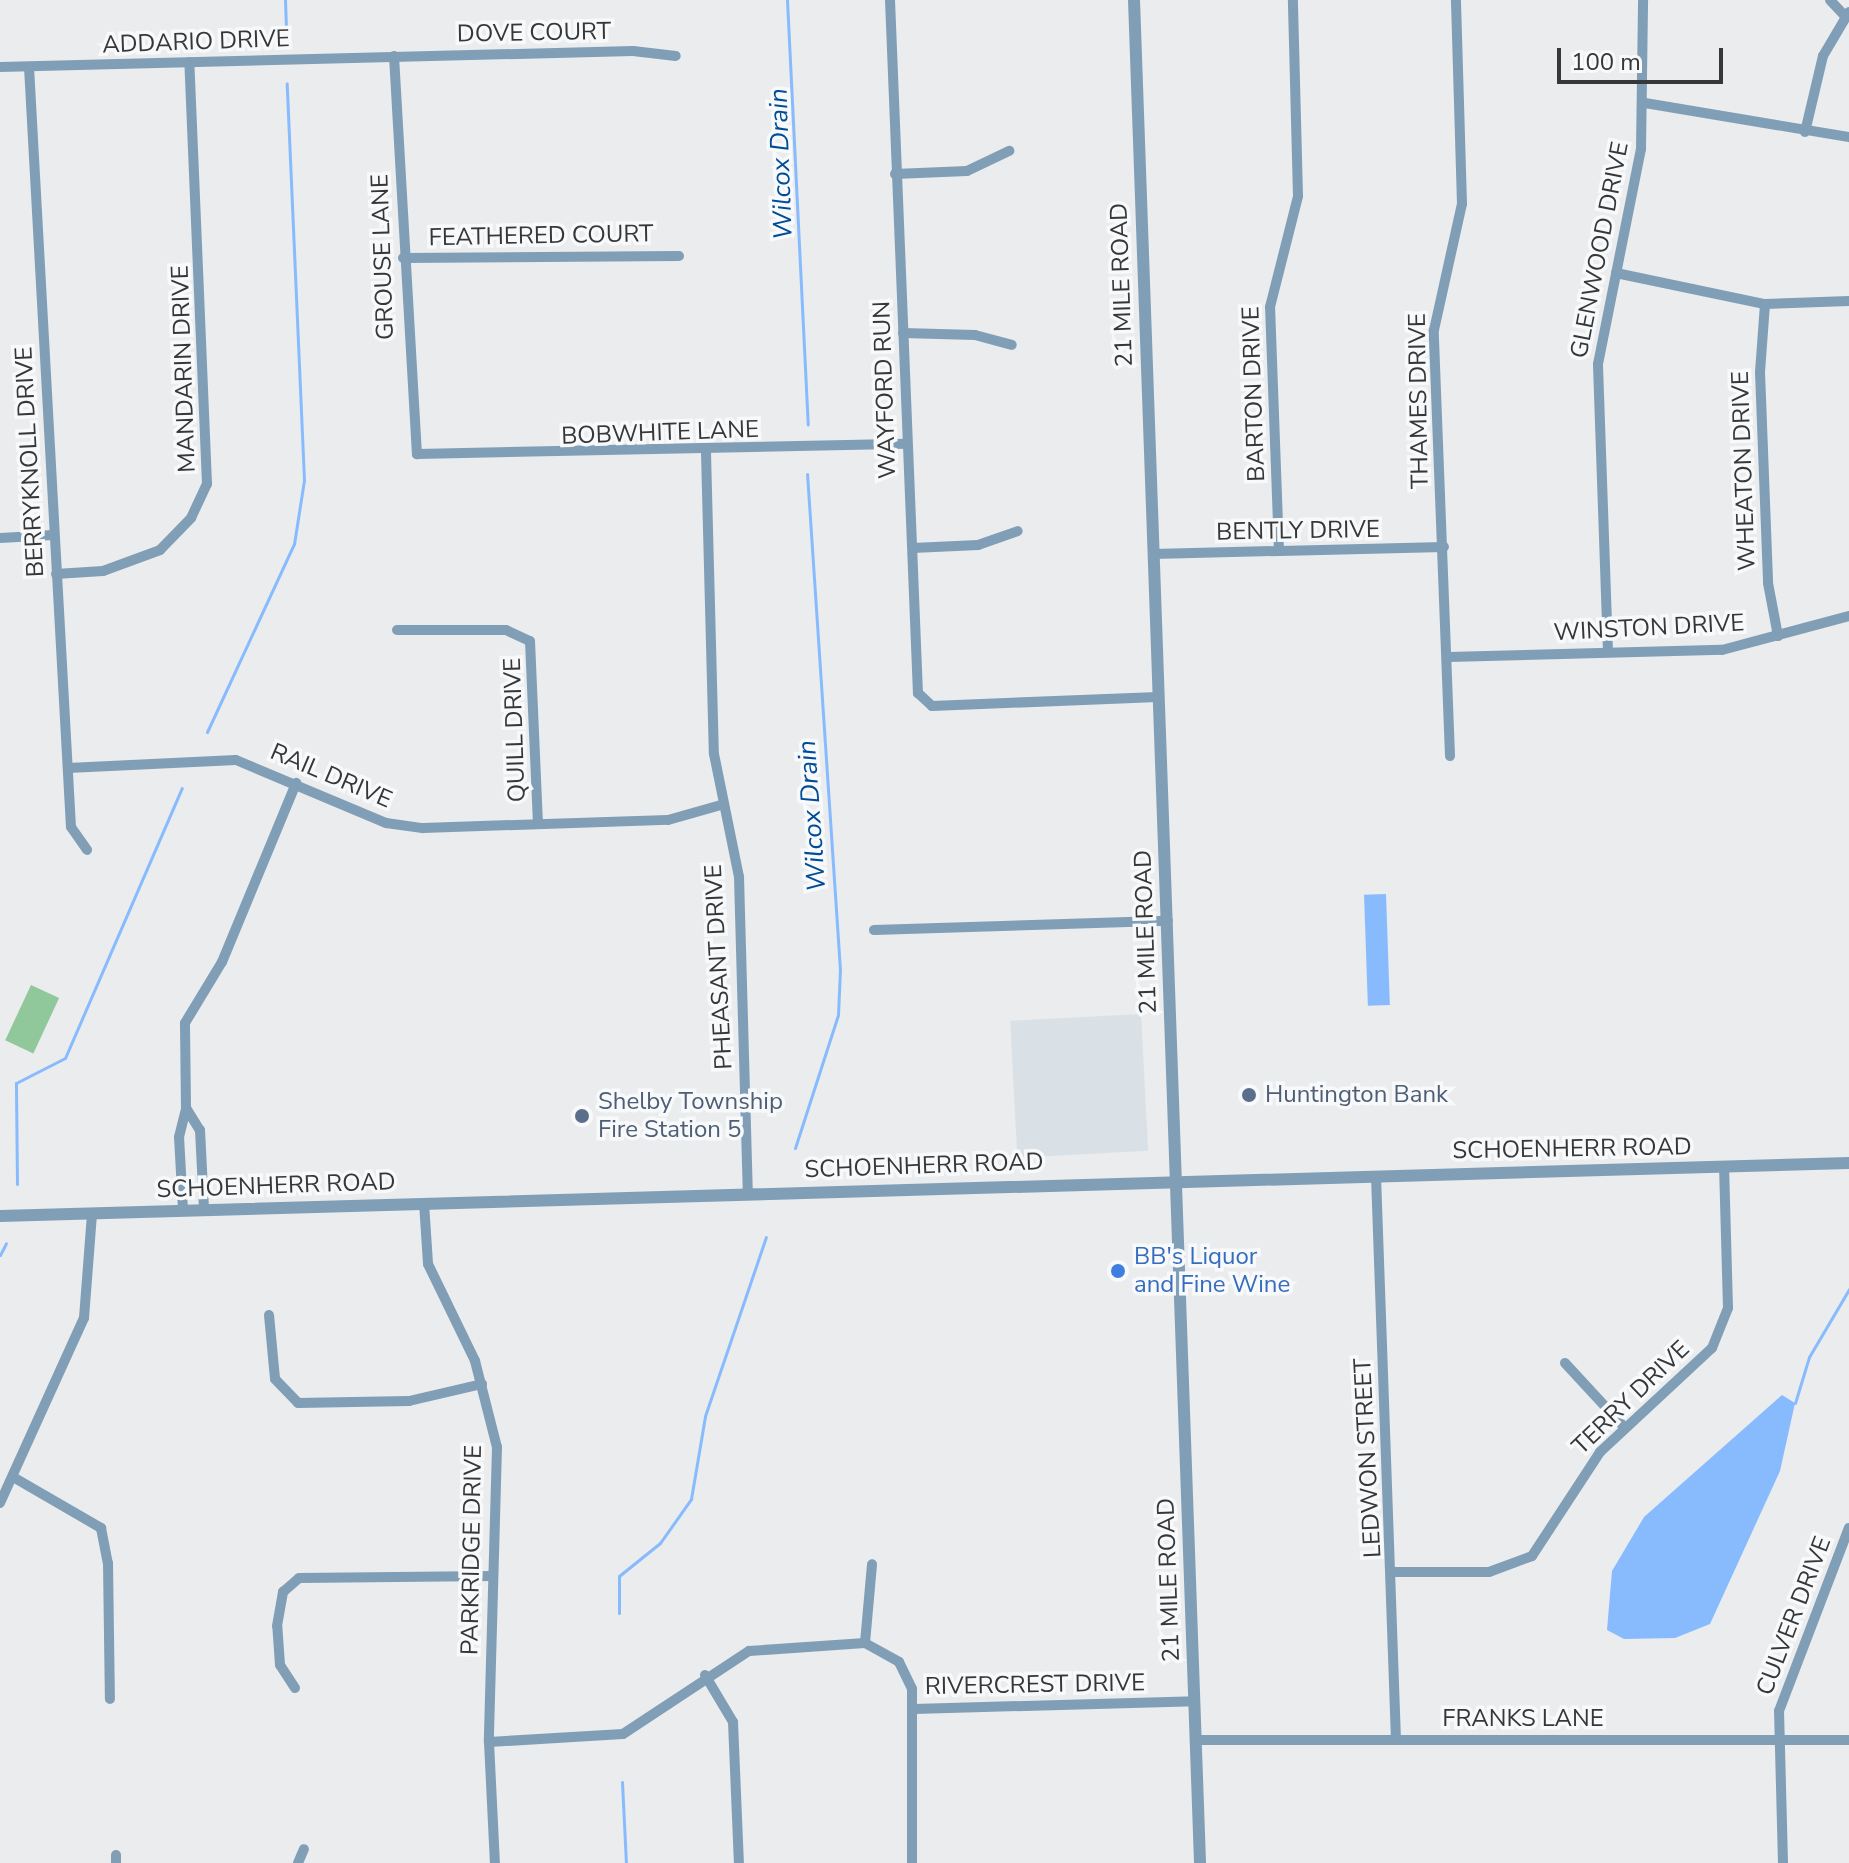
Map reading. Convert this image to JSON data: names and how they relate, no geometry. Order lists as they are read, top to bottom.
{
  "streets": {
    "street": [
      "DOVE COURT",
      "ADDARIO DRIVE",
      "FEATHERED COURT",
      "GLENWOOD DRIVE",
      "GROUSE LANE",
      "21 MILE ROAD",
      "MANDARIN DRIVE",
      "WAYFORD RUN",
      "BARTON DRIVE",
      "THAMES DRIVE",
      "BOBWHITE LANE",
      "BERRYKNOLL DRIVE",
      "WHEATON DRIVE",
      "BENTLY DRIVE",
      "WINSTON DRIVE",
      "QUILL DRIVE",
      "RAIL DRIVE",
      "PHEASANT DRIVE",
      "SCHOENHERR ROAD",
      "TERRY DRIVE",
      "LEDWON STREET",
      "PARKRIDGE DRIVE",
      "CULVER DRIVE",
      "RIVERCREST DRIVE",
      "FRANKS LANE"
    ]
  },
  "crossings": [
    ["DOVE COURT", "ADDARIO DRIVE"],
    ["DOVE COURT", "GROUSE LANE"],
    ["ADDARIO DRIVE", "GROUSE LANE"],
    ["ADDARIO DRIVE", "MANDARIN DRIVE"],
    ["ADDARIO DRIVE", "BERRYKNOLL DRIVE"],
    ["FEATHERED COURT", "GROUSE LANE"],
    ["GLENWOOD DRIVE", "WINSTON DRIVE"],
    ["GROUSE LANE", "BOBWHITE LANE"],
    ["21 MILE ROAD", "WAYFORD RUN"],
    ["21 MILE ROAD", "BENTLY DRIVE"],
    ["21 MILE ROAD", "SCHOENHERR ROAD"],
    ["21 MILE ROAD", "RIVERCREST DRIVE"],
    ["21 MILE ROAD", "FRANKS LANE"],
    ["MANDARIN DRIVE", "BERRYKNOLL DRIVE"],
    ["WAYFORD RUN", "BOBWHITE LANE"],
    ["BARTON DRIVE", "BENTLY DRIVE"],
    ["THAMES DRIVE", "BENTLY DRIVE"],
    ["THAMES DRIVE", "WINSTON DRIVE"],
    ["BOBWHITE LANE", "PHEASANT DRIVE"],
    ["BERRYKNOLL DRIVE", "RAIL DRIVE"],
    ["WHEATON DRIVE", "WINSTON DRIVE"],
    ["QUILL DRIVE", "RAIL DRIVE"],
    ["RAIL DRIVE", "PHEASANT DRIVE"],
    ["PHEASANT DRIVE", "SCHOENHERR ROAD"],
    ["SCHOENHERR ROAD", "TERRY DRIVE"],
    ["SCHOENHERR ROAD", "LEDWON STREET"],
    ["SCHOENHERR ROAD", "PARKRIDGE DRIVE"],
    ["TERRY DRIVE", "LEDWON STREET"],
    ["LEDWON STREET", "FRANKS LANE"],
    ["CULVER DRIVE", "FRANKS LANE"]
  ],
  "water": ["Wilcox Drain"],
  "places": ["Huntington Bank", "Shelby Township Fire Station 5", "BB's Liquor and Fine Wine"],
  "scale_bar": "100 m"
}
